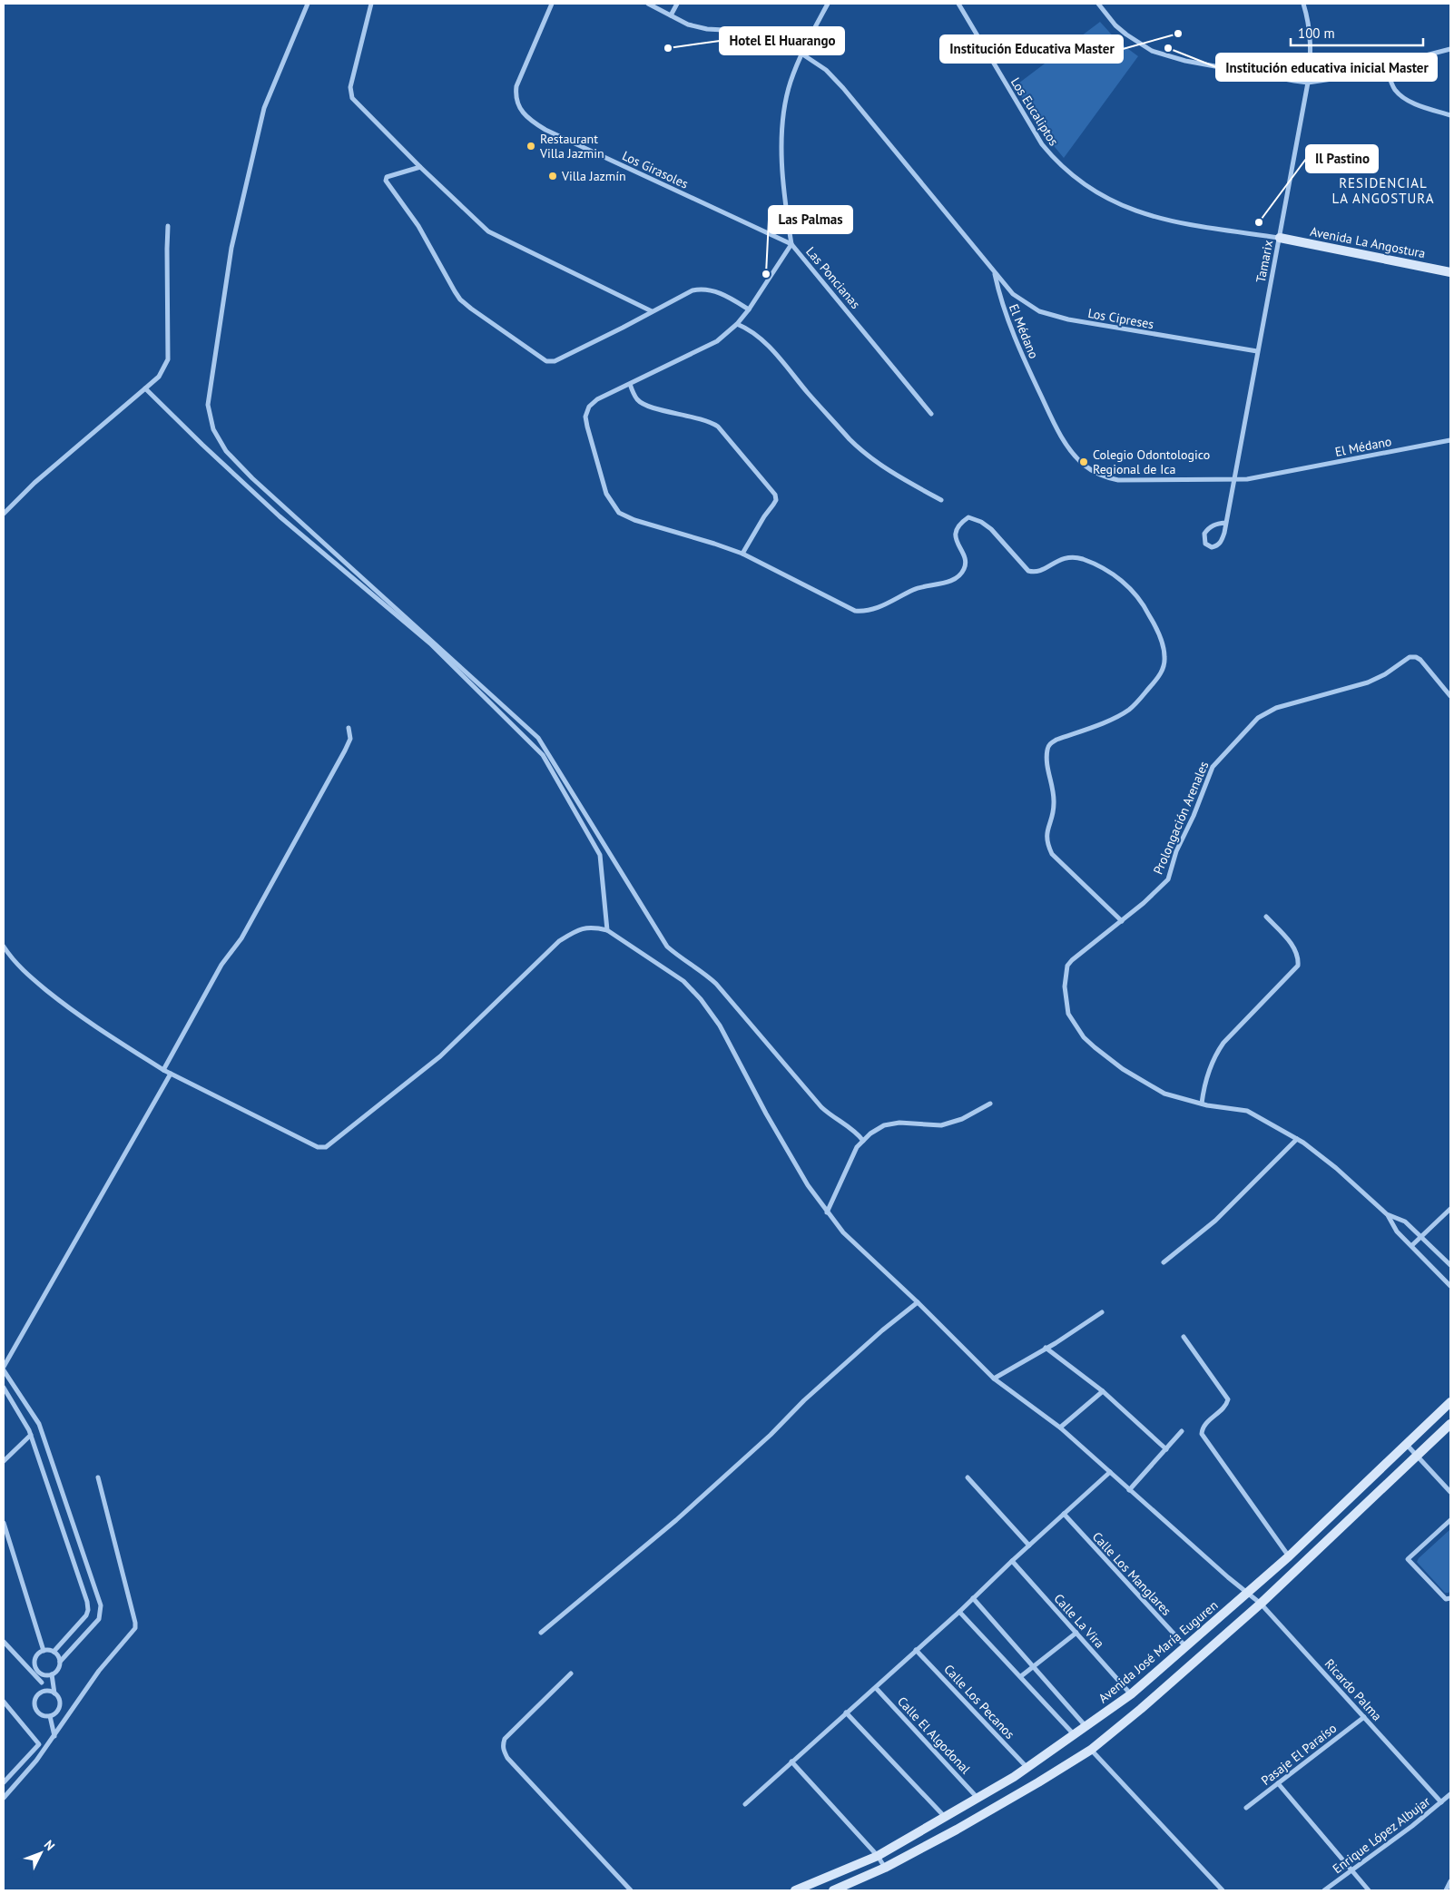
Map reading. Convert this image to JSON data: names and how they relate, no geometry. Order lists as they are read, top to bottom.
{
  "streets": {
    "street": [
      "Los Eucaliptos",
      "Los Girasoles",
      "Avenida La Angostura",
      "Tamarix",
      "Las Poncianas",
      "Los Cipreses",
      "El Médano",
      "Prolongación Arenales",
      "Calle Los Manglares",
      "Calle La Vira",
      "Avenida José María Euguren",
      "Ricardo Palma",
      "Calle Los Pecanos",
      "Calle El Algodonal",
      "Pasaje El Paraíso",
      "Enrique López Albujar"
    ]
  },
  "crossings": [
    ["Los Eucaliptos", "Avenida La Angostura"],
    ["Los Eucaliptos", "Tamarix"],
    ["Los Girasoles", "Las Poncianas"],
    ["Avenida La Angostura", "Tamarix"],
    ["Tamarix", "Los Cipreses"],
    ["Tamarix", "El Médano"],
    ["Las Poncianas", "El Médano"],
    ["Los Cipreses", "El Médano"],
    ["Calle Los Manglares", "Avenida José María Euguren"],
    ["Calle La Vira", "Avenida José María Euguren"],
    ["Avenida José María Euguren", "Ricardo Palma"],
    ["Avenida José María Euguren", "Calle Los Pecanos"],
    ["Avenida José María Euguren", "Calle El Algodonal"],
    ["Ricardo Palma", "Pasaje El Paraíso"],
    ["Ricardo Palma", "Enrique López Albujar"]
  ],
  "districts": ["RESIDENCIAL LA ANGOSTURA"],
  "places": [
    "Institución Educativa Master",
    "Hotel El Huarango",
    "Institución educativa inicial Master",
    "Restaurant Villa Jazmin",
    "Villa Jazmín",
    "Il Pastino",
    "Las Palmas",
    "Colegio Odontologico Regional de Ica"
  ],
  "scale_bar": "100 m",
  "north": "top right"
}
